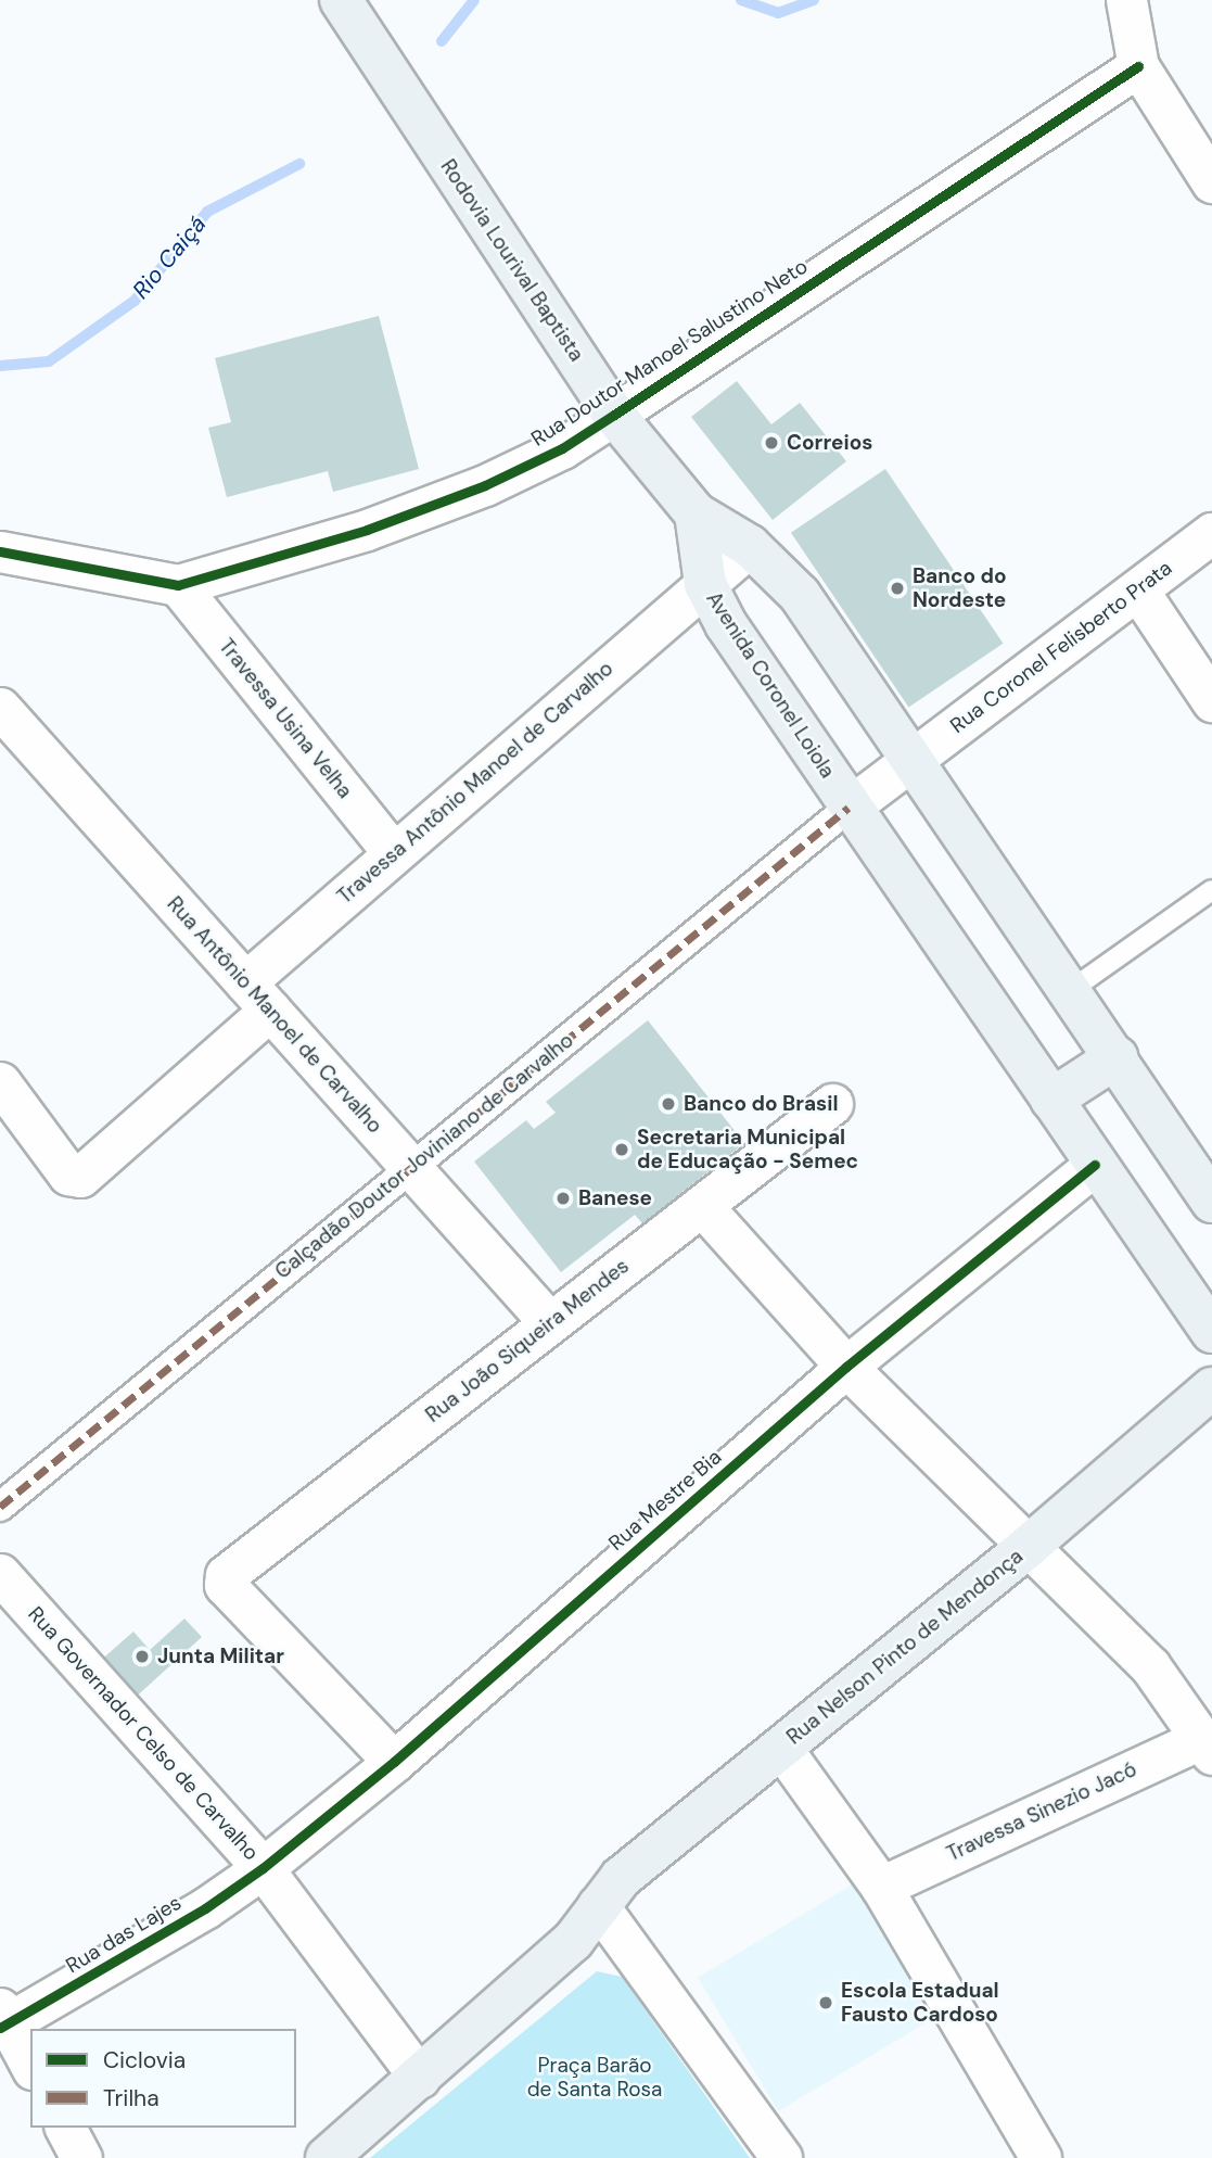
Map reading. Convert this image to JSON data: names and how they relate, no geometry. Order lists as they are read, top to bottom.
{
  "streets": {
    "main road": ["Rodovia Lourival Baptista", "Avenida Coronel Loiola", "Rua Nelson Pinto de Mendonça"],
    "street": [
      "Rua Doutor Manoel Salustino Neto",
      "Rua Coronel Felisberto Prata",
      "Travessa Usina Velha",
      "Travessa Antônio Manoel de Carvalho",
      "Rua Antônio Manoel de Carvalho",
      "Calçadão Doutor Joviniano de Carvalho",
      "Rua João Siqueira Mendes",
      "Rua Mestre Bia",
      "Rua Governador Celso de Carvalho",
      "Travessa Sinezio Jacó",
      "Rua das Lajes"
    ]
  },
  "crossings": [
    ["Rodovia Lourival Baptista", "Rua Doutor Manoel Salustino Neto"],
    ["Rodovia Lourival Baptista", "Avenida Coronel Loiola"],
    ["Rua Doutor Manoel Salustino Neto", "Travessa Usina Velha"],
    ["Rua Coronel Felisberto Prata", "Avenida Coronel Loiola"],
    ["Rua Coronel Felisberto Prata", "Calçadão Doutor Joviniano de Carvalho"],
    ["Avenida Coronel Loiola", "Travessa Antônio Manoel de Carvalho"],
    ["Avenida Coronel Loiola", "Calçadão Doutor Joviniano de Carvalho"],
    ["Avenida Coronel Loiola", "Rua Mestre Bia"],
    ["Travessa Usina Velha", "Travessa Antônio Manoel de Carvalho"],
    ["Travessa Antônio Manoel de Carvalho", "Rua Antônio Manoel de Carvalho"],
    ["Rua Antônio Manoel de Carvalho", "Calçadão Doutor Joviniano de Carvalho"],
    ["Rua Antônio Manoel de Carvalho", "Rua João Siqueira Mendes"],
    ["Rua João Siqueira Mendes", "Rua Mestre Bia"],
    ["Rua Mestre Bia", "Rua Governador Celso de Carvalho"],
    ["Rua Mestre Bia", "Rua das Lajes"],
    ["Rua Governador Celso de Carvalho", "Rua das Lajes"]
  ],
  "water": ["Rio Caiçá"],
  "parks": ["Praça Barão de Santa Rosa"],
  "places": [
    "Correios",
    "Banco do Nordeste",
    "Banco do Brasil",
    "Secretaria Municipal de Educação - Semec",
    "Banese",
    "Junta Militar",
    "Escola Estadual Fausto Cardoso"
  ],
  "legend": ["Ciclovia", "Trilha"]
}
